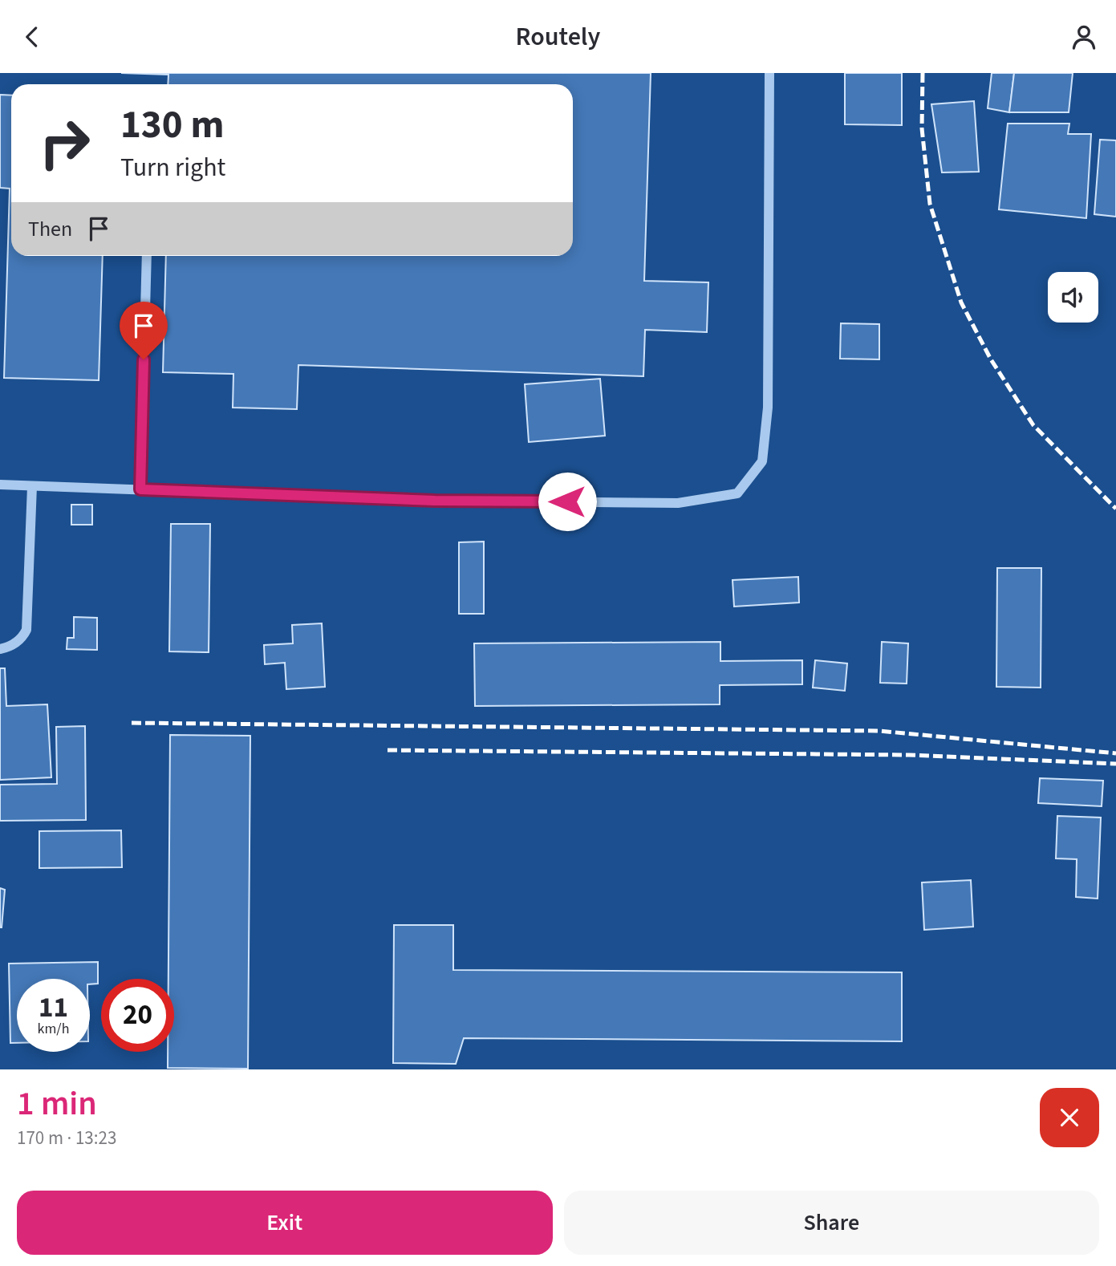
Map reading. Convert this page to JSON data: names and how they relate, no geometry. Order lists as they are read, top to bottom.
{
  "page": {
    "header": "Routely",
    "turn": ["130 m", "Turn right"],
    "then": "Then",
    "speed": "11 km/h",
    "limit": "20",
    "heading": ["1 min", "170 m · 13:23"],
    "buttons": ["Exit", "Share"]
  }
}
